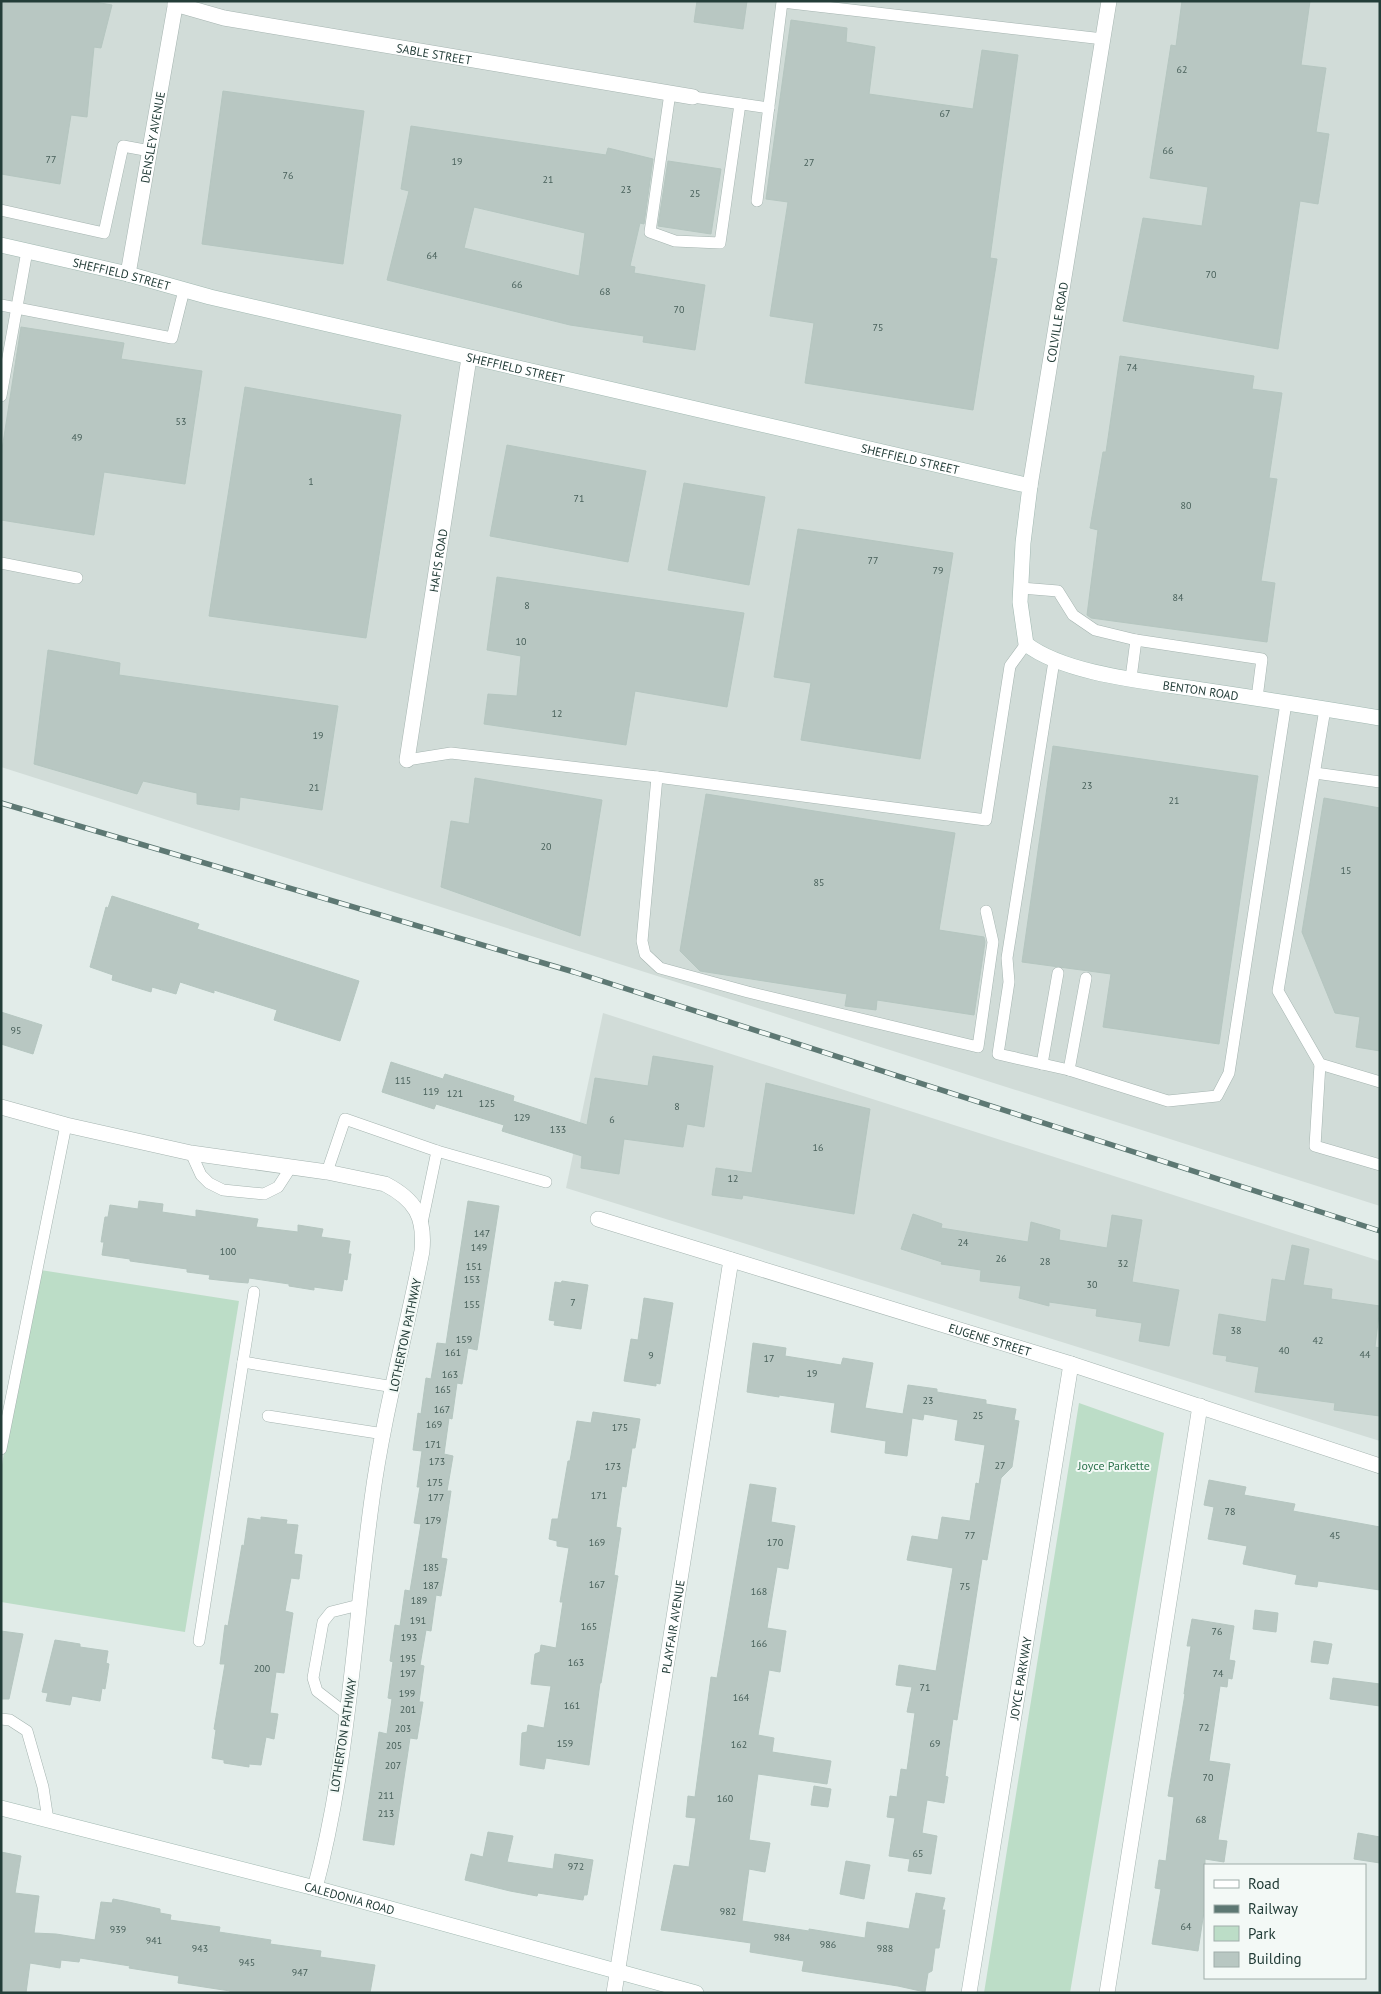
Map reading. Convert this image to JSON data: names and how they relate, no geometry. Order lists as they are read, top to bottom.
{
  "streets": {
    "street": [
      "SABLE STREET",
      "DENSLEY AVENUE",
      "SHEFFIELD STREET",
      "COLVILLE ROAD",
      "HAFIS ROAD",
      "BENTON ROAD",
      "LOTHERTON PATHWAY",
      "EUGENE STREET",
      "PLAYFAIR AVENUE",
      "JOYCE PARKWAY",
      "CALEDONIA ROAD"
    ]
  },
  "crossings": [
    ["SABLE STREET", "DENSLEY AVENUE"],
    ["DENSLEY AVENUE", "SHEFFIELD STREET"],
    ["SHEFFIELD STREET", "COLVILLE ROAD"],
    ["SHEFFIELD STREET", "HAFIS ROAD"],
    ["COLVILLE ROAD", "BENTON ROAD"],
    ["LOTHERTON PATHWAY", "CALEDONIA ROAD"],
    ["EUGENE STREET", "PLAYFAIR AVENUE"],
    ["EUGENE STREET", "JOYCE PARKWAY"],
    ["PLAYFAIR AVENUE", "CALEDONIA ROAD"]
  ],
  "parks": ["Joyce Parkette"],
  "house_numbers": [
    "62",
    "67",
    "66",
    "77",
    "19",
    "27",
    "76",
    "21",
    "23",
    "25",
    "64",
    "70",
    "66",
    "68",
    "70",
    "75",
    "74",
    "53",
    "49",
    "1",
    "71",
    "80",
    "77",
    "79",
    "84",
    "8",
    "10",
    "12",
    "19",
    "23",
    "21",
    "21",
    "20",
    "15",
    "85",
    "95",
    "115",
    "119",
    "121",
    "125",
    "8",
    "129",
    "6",
    "133",
    "16",
    "12",
    "147",
    "24",
    "149",
    "100",
    "26",
    "28",
    "32",
    "151",
    "153",
    "30",
    "7",
    "155",
    "38",
    "159",
    "42",
    "40",
    "161",
    "44",
    "9",
    "17",
    "19",
    "163",
    "165",
    "23",
    "167",
    "25",
    "169",
    "175",
    "171",
    "173",
    "27",
    "173",
    "175",
    "171",
    "177",
    "78",
    "179",
    "77",
    "45",
    "169",
    "170",
    "185",
    "167",
    "187",
    "75",
    "168",
    "189",
    "191",
    "165",
    "76",
    "193",
    "166",
    "195",
    "163",
    "200",
    "197",
    "74",
    "71",
    "199",
    "164",
    "161",
    "201",
    "72",
    "203",
    "159",
    "69",
    "162",
    "205",
    "207",
    "70",
    "211",
    "160",
    "213",
    "68",
    "65",
    "972",
    "982",
    "64",
    "939",
    "984",
    "941",
    "986",
    "943",
    "988",
    "945",
    "947"
  ],
  "legend": [
    "Road",
    "Railway",
    "Park",
    "Building"
  ]
}
